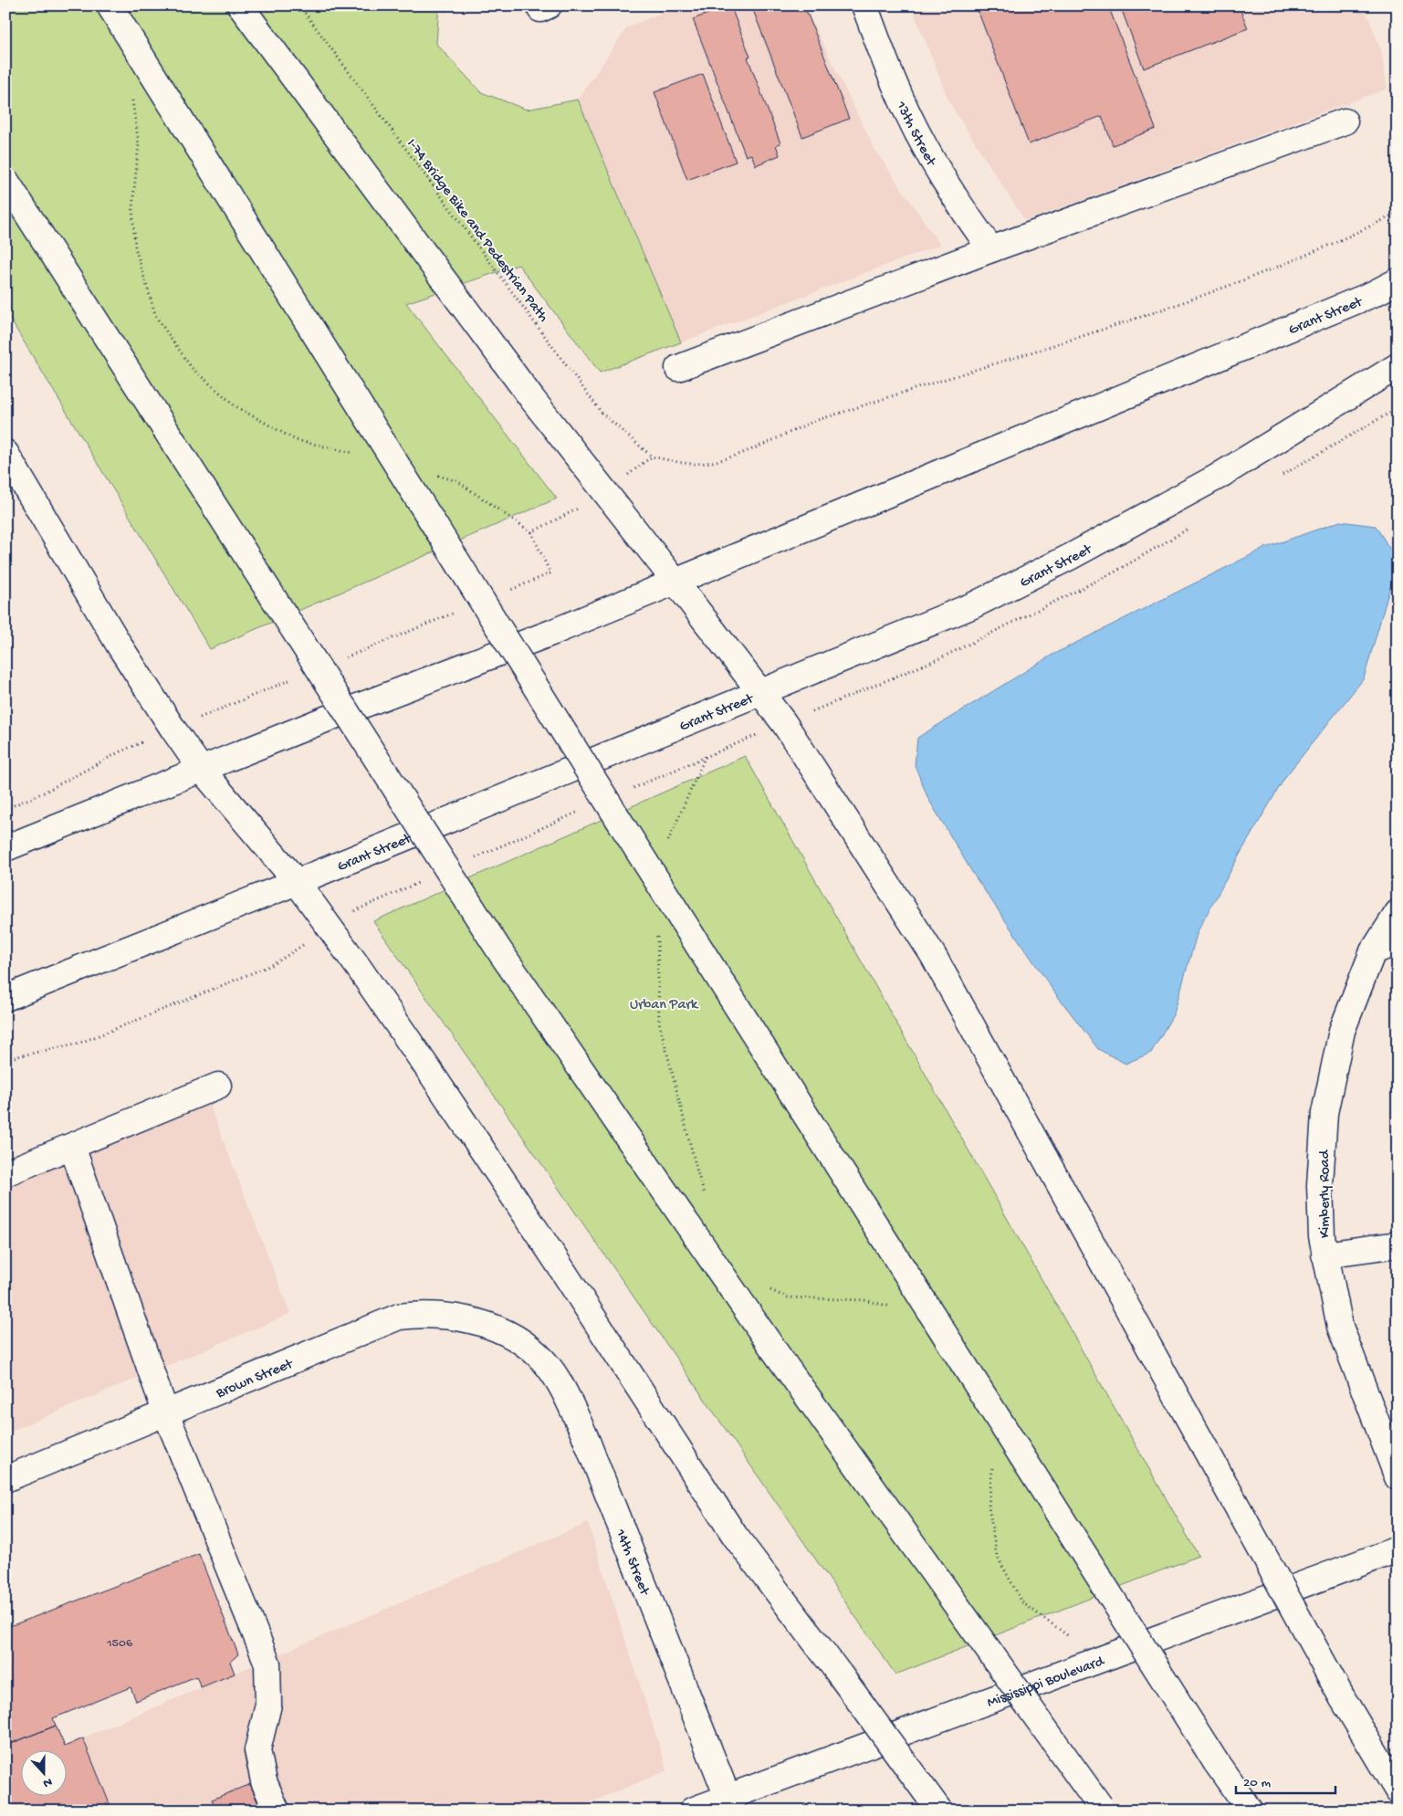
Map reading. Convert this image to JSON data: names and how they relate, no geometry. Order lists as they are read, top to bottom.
{
  "streets": {
    "main road": [
      "13th Street",
      "Grant Street",
      "Kimberly Road",
      "Brown Street",
      "14th Street",
      "Mississippi Boulevard"
    ],
    "path": ["I-74 Bridge Bike and Pedestrian Path"]
  },
  "crossings": [
    ["Brown Street", "14th Street"],
    ["14th Street", "Mississippi Boulevard"]
  ],
  "parks": ["Urban Park"],
  "house_numbers": ["1506"],
  "scale_bar": "20 m",
  "north": "bottom"
}
